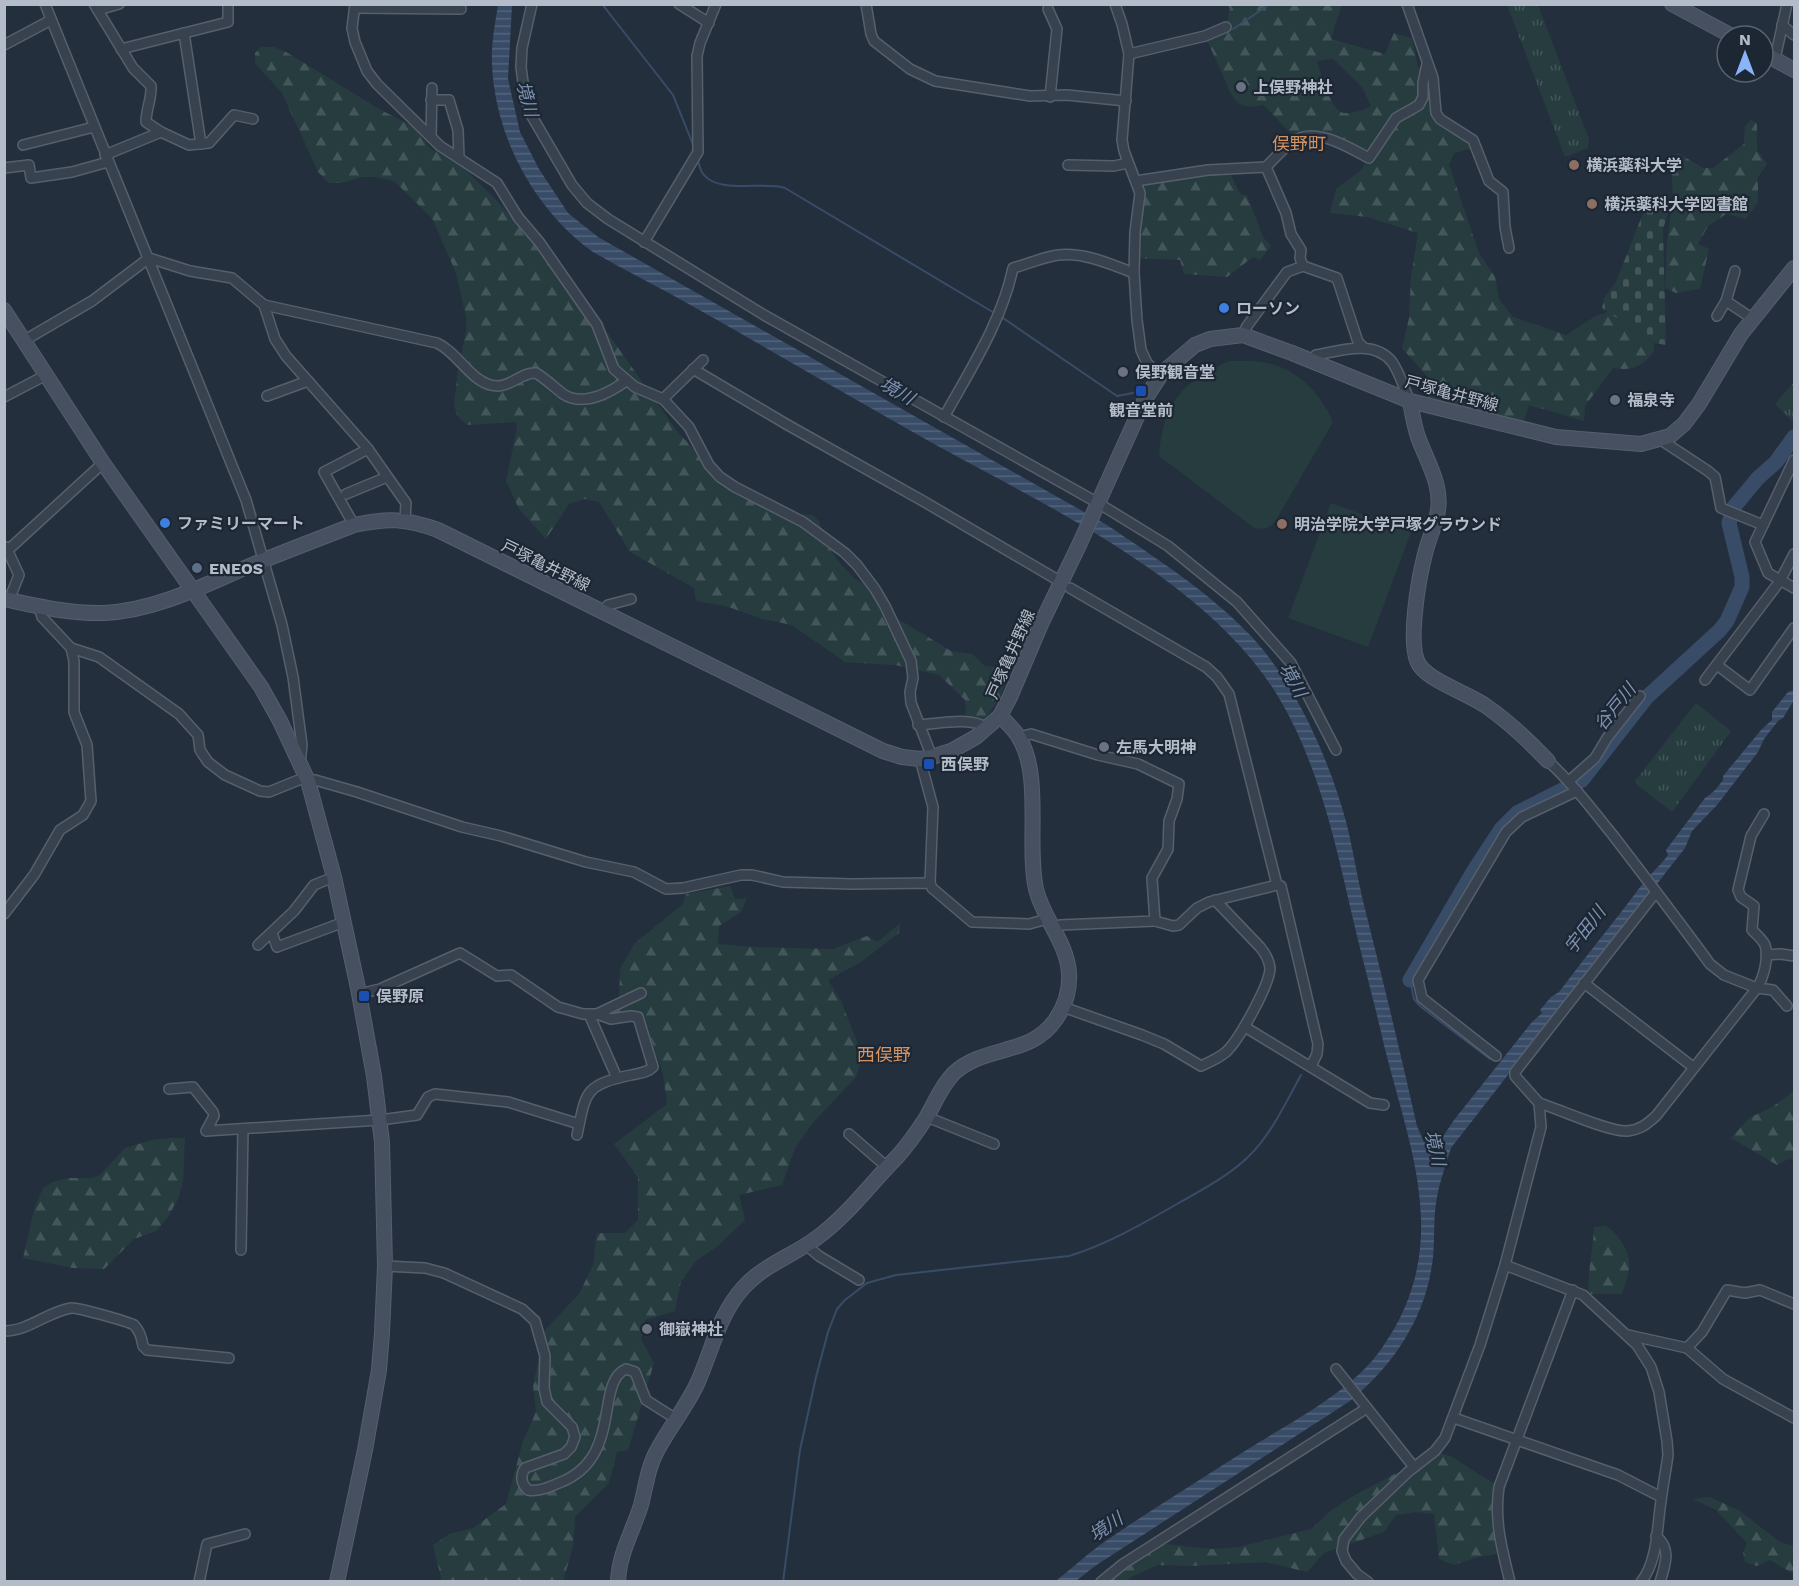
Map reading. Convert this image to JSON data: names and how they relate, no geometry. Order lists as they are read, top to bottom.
{
  "streets": {
    "street": ["戸塚亀井野線"]
  },
  "districts": ["俣野町", "西俣野"],
  "water": ["境川", "谷戸川", "宇田川"],
  "places": {
    "other": [
      "上俣野神社",
      "横浜薬科大学",
      "横浜薬科大学図書館",
      "ローソン",
      "俣野観音堂",
      "福泉寺",
      "ファミリーマート",
      "明治学院大学戸塚グラウンド",
      "ENEOS",
      "左馬大明神",
      "御嶽神社"
    ],
    "transit": ["観音堂前", "西俣野", "俣野原"]
  },
  "north": "top"
}
